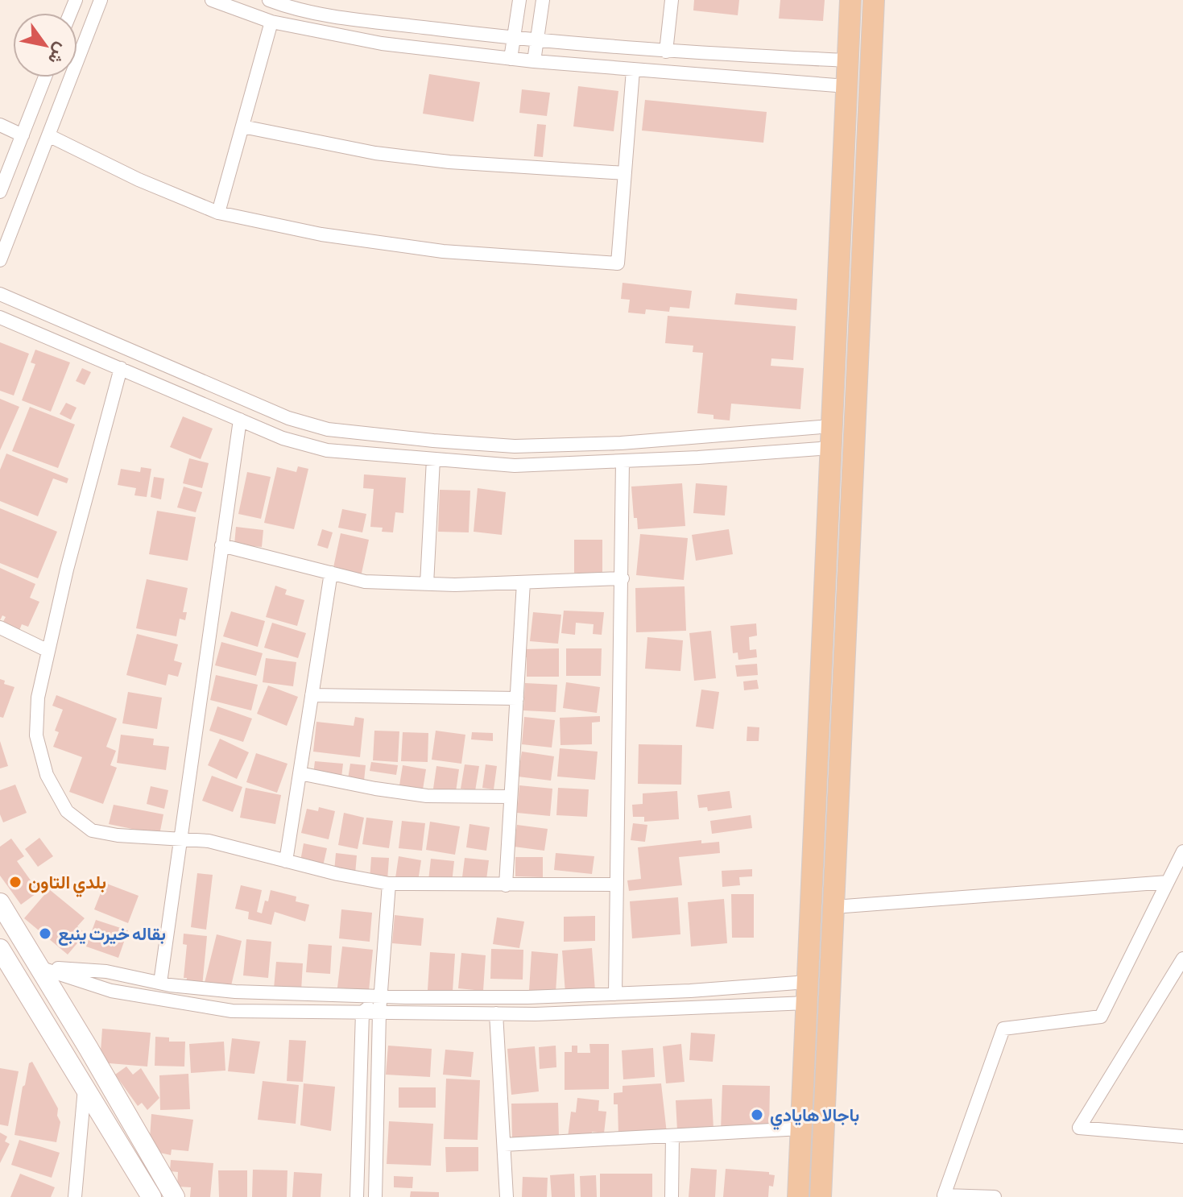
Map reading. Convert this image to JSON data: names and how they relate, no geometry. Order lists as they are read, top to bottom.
{
  "places": ["بلدي التاون", "بقاله خيرت ينبع", "باجالا هايادي"],
  "north": "bottom right"
}
